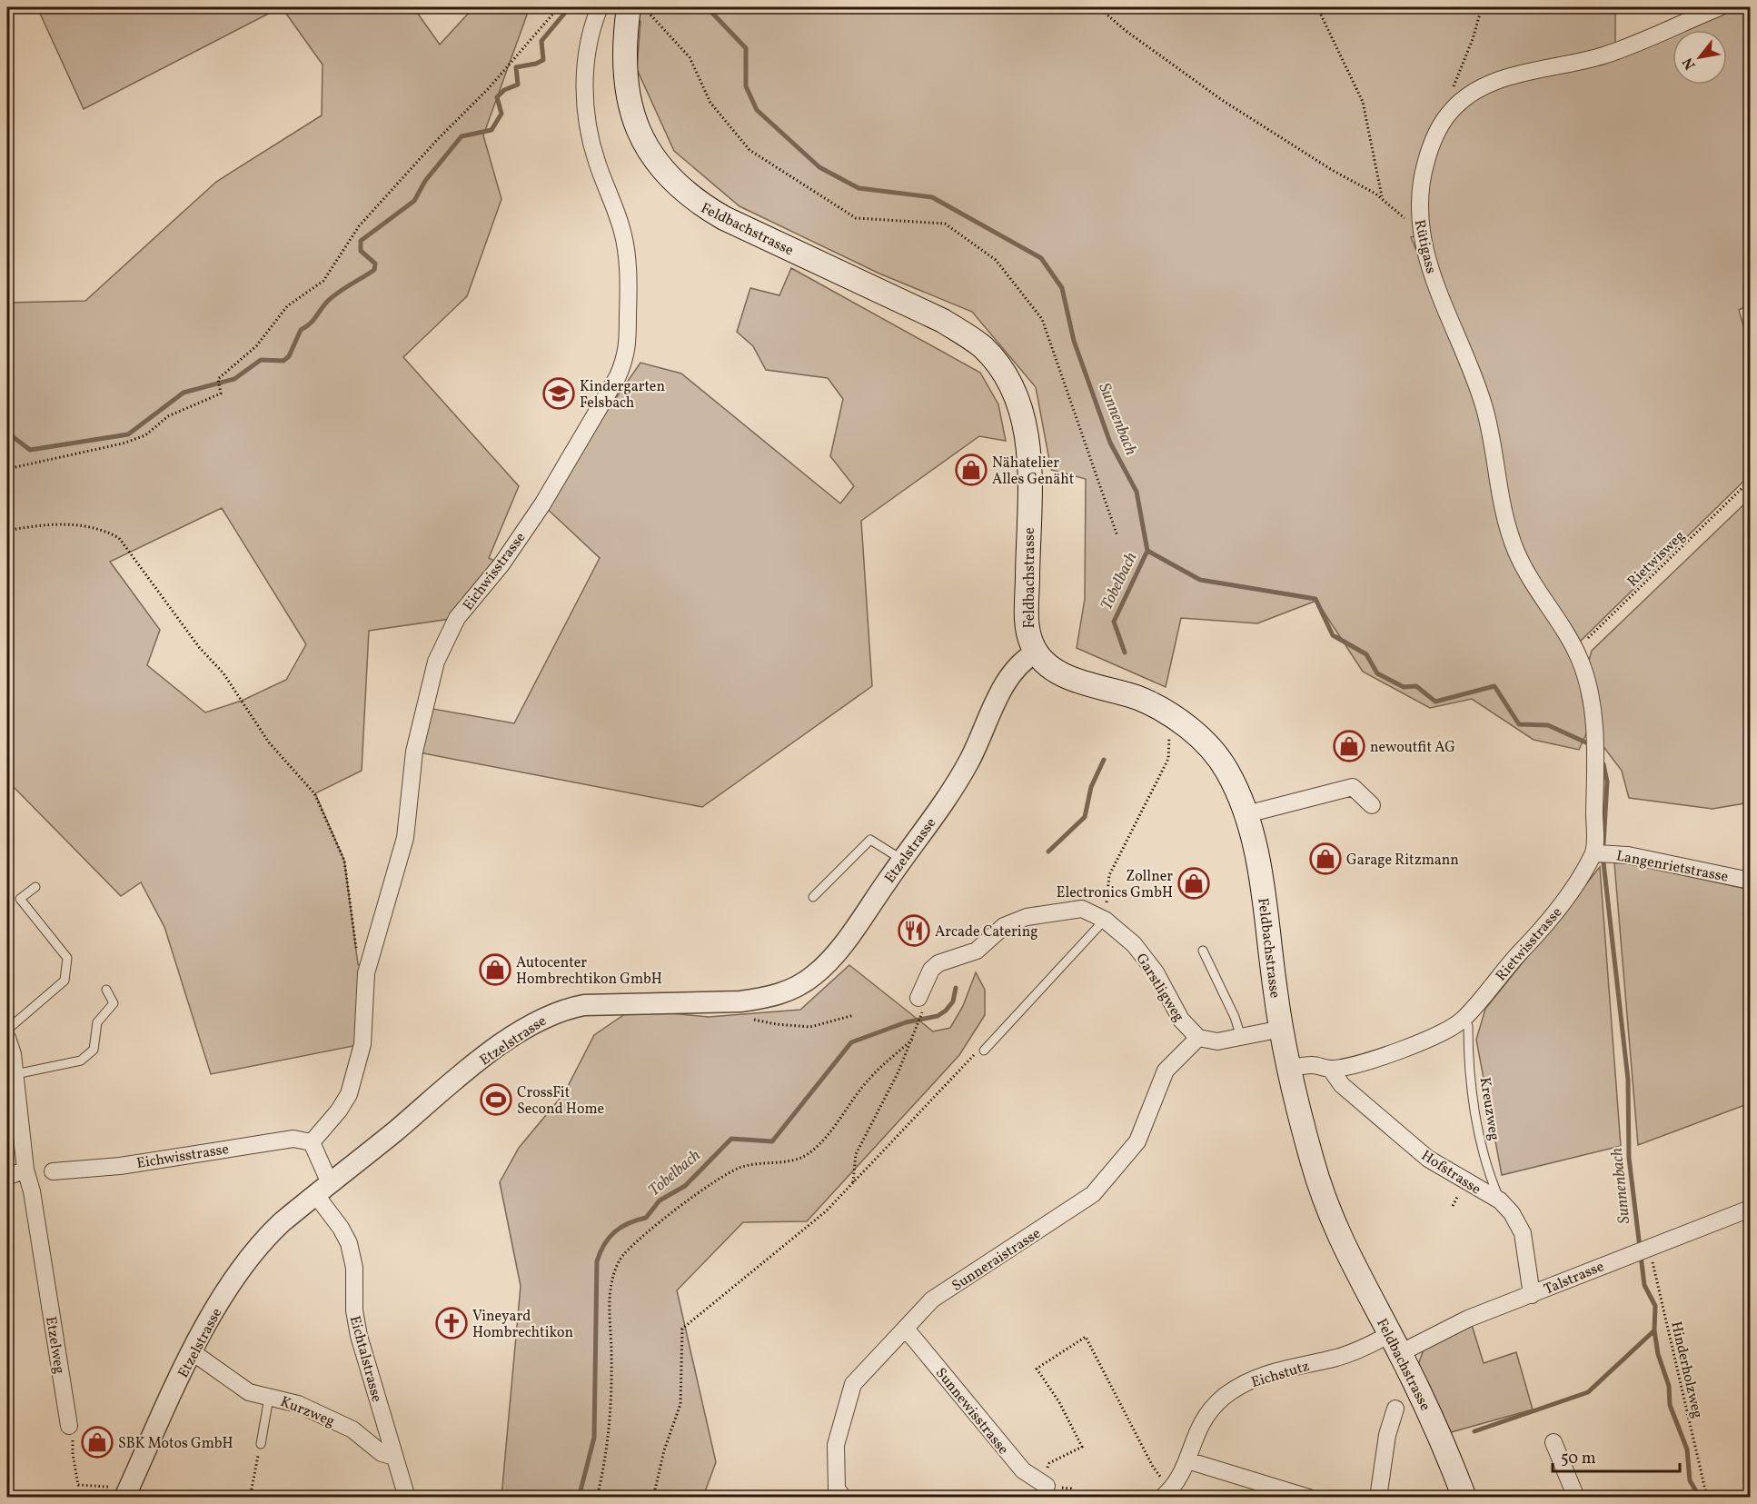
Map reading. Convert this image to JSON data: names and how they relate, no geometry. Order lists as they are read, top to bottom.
{
  "streets": {
    "main road": ["Feldbachstrasse"],
    "street": [
      "Rütigass",
      "Eichwisstrasse",
      "Etzelstrasse",
      "Langenrietstrasse",
      "Rietwisstrasse",
      "Garstligweg",
      "Hofstrasse",
      "Sunneraistrasse",
      "Talstrasse",
      "Etzelweg",
      "Eichtalstrasse",
      "Eichstutz",
      "Kurzweg",
      "Sunnewisstrasse"
    ],
    "lane": ["Kreuzweg"],
    "path": ["Rietwisweg", "Hinderholzweg"]
  },
  "crossings": [
    ["Feldbachstrasse", "Etzelstrasse"],
    ["Feldbachstrasse", "Rietwisstrasse"],
    ["Feldbachstrasse", "Talstrasse"],
    ["Feldbachstrasse", "Eichstutz"],
    ["Rütigass", "Rietwisweg"],
    ["Etzelstrasse", "Eichtalstrasse"],
    ["Etzelstrasse", "Kurzweg"],
    ["Langenrietstrasse", "Rietwisstrasse"],
    ["Rietwisstrasse", "Kreuzweg"],
    ["Rietwisstrasse", "Hofstrasse"],
    ["Garstligweg", "Sunneraistrasse"],
    ["Kreuzweg", "Hofstrasse"],
    ["Hofstrasse", "Talstrasse"],
    ["Sunneraistrasse", "Sunnewisstrasse"],
    ["Talstrasse", "Hinderholzweg"],
    ["Talstrasse", "Eichstutz"],
    ["Eichtalstrasse", "Kurzweg"]
  ],
  "water": ["Sunnenbach", "Tobelbach"],
  "places": {
    "school or university": ["Kindergarten Felsbach"],
    "shop": [
      "Nähatelier Alles Genäht",
      "newoutfit AG",
      "Garage Ritzmann",
      "Zollner Electronics GmbH",
      "Autocenter Hombrechtikon GmbH",
      "SBK Motos GmbH"
    ],
    "restaurant": ["Arcade Catering"],
    "sports": ["CrossFit Second Home"],
    "church": ["Vineyard Hombrechtikon"]
  },
  "scale_bar": "50 m",
  "north": "bottom left"
}
